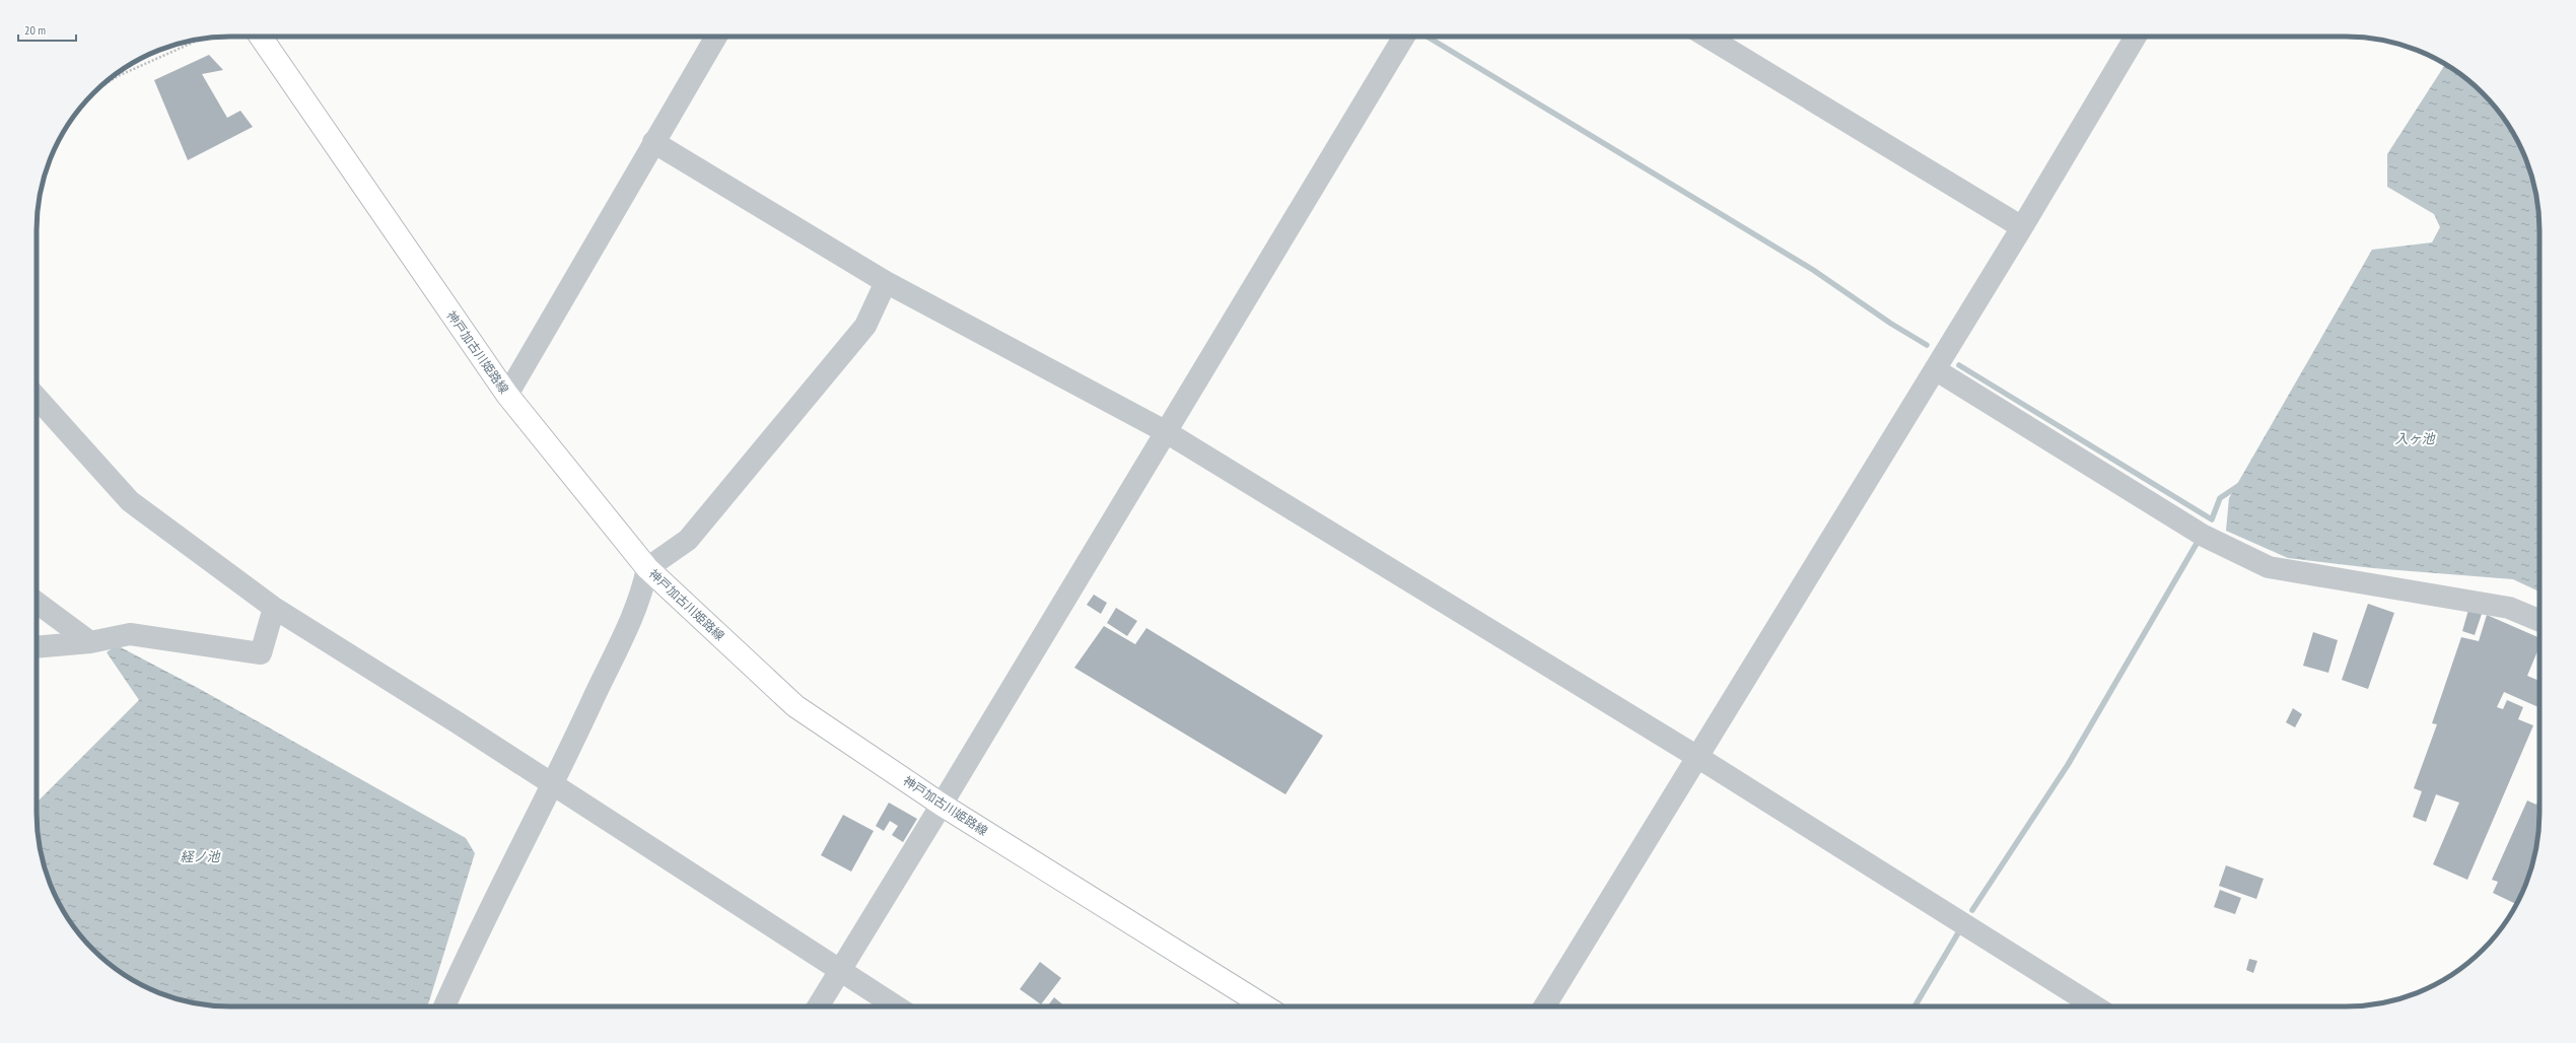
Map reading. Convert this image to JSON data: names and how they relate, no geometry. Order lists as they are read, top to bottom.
{
  "streets": {
    "main road": ["神戸加古川姫路線"]
  },
  "water": ["入ヶ池", "経ノ池"],
  "scale_bar": "20 m"
}
